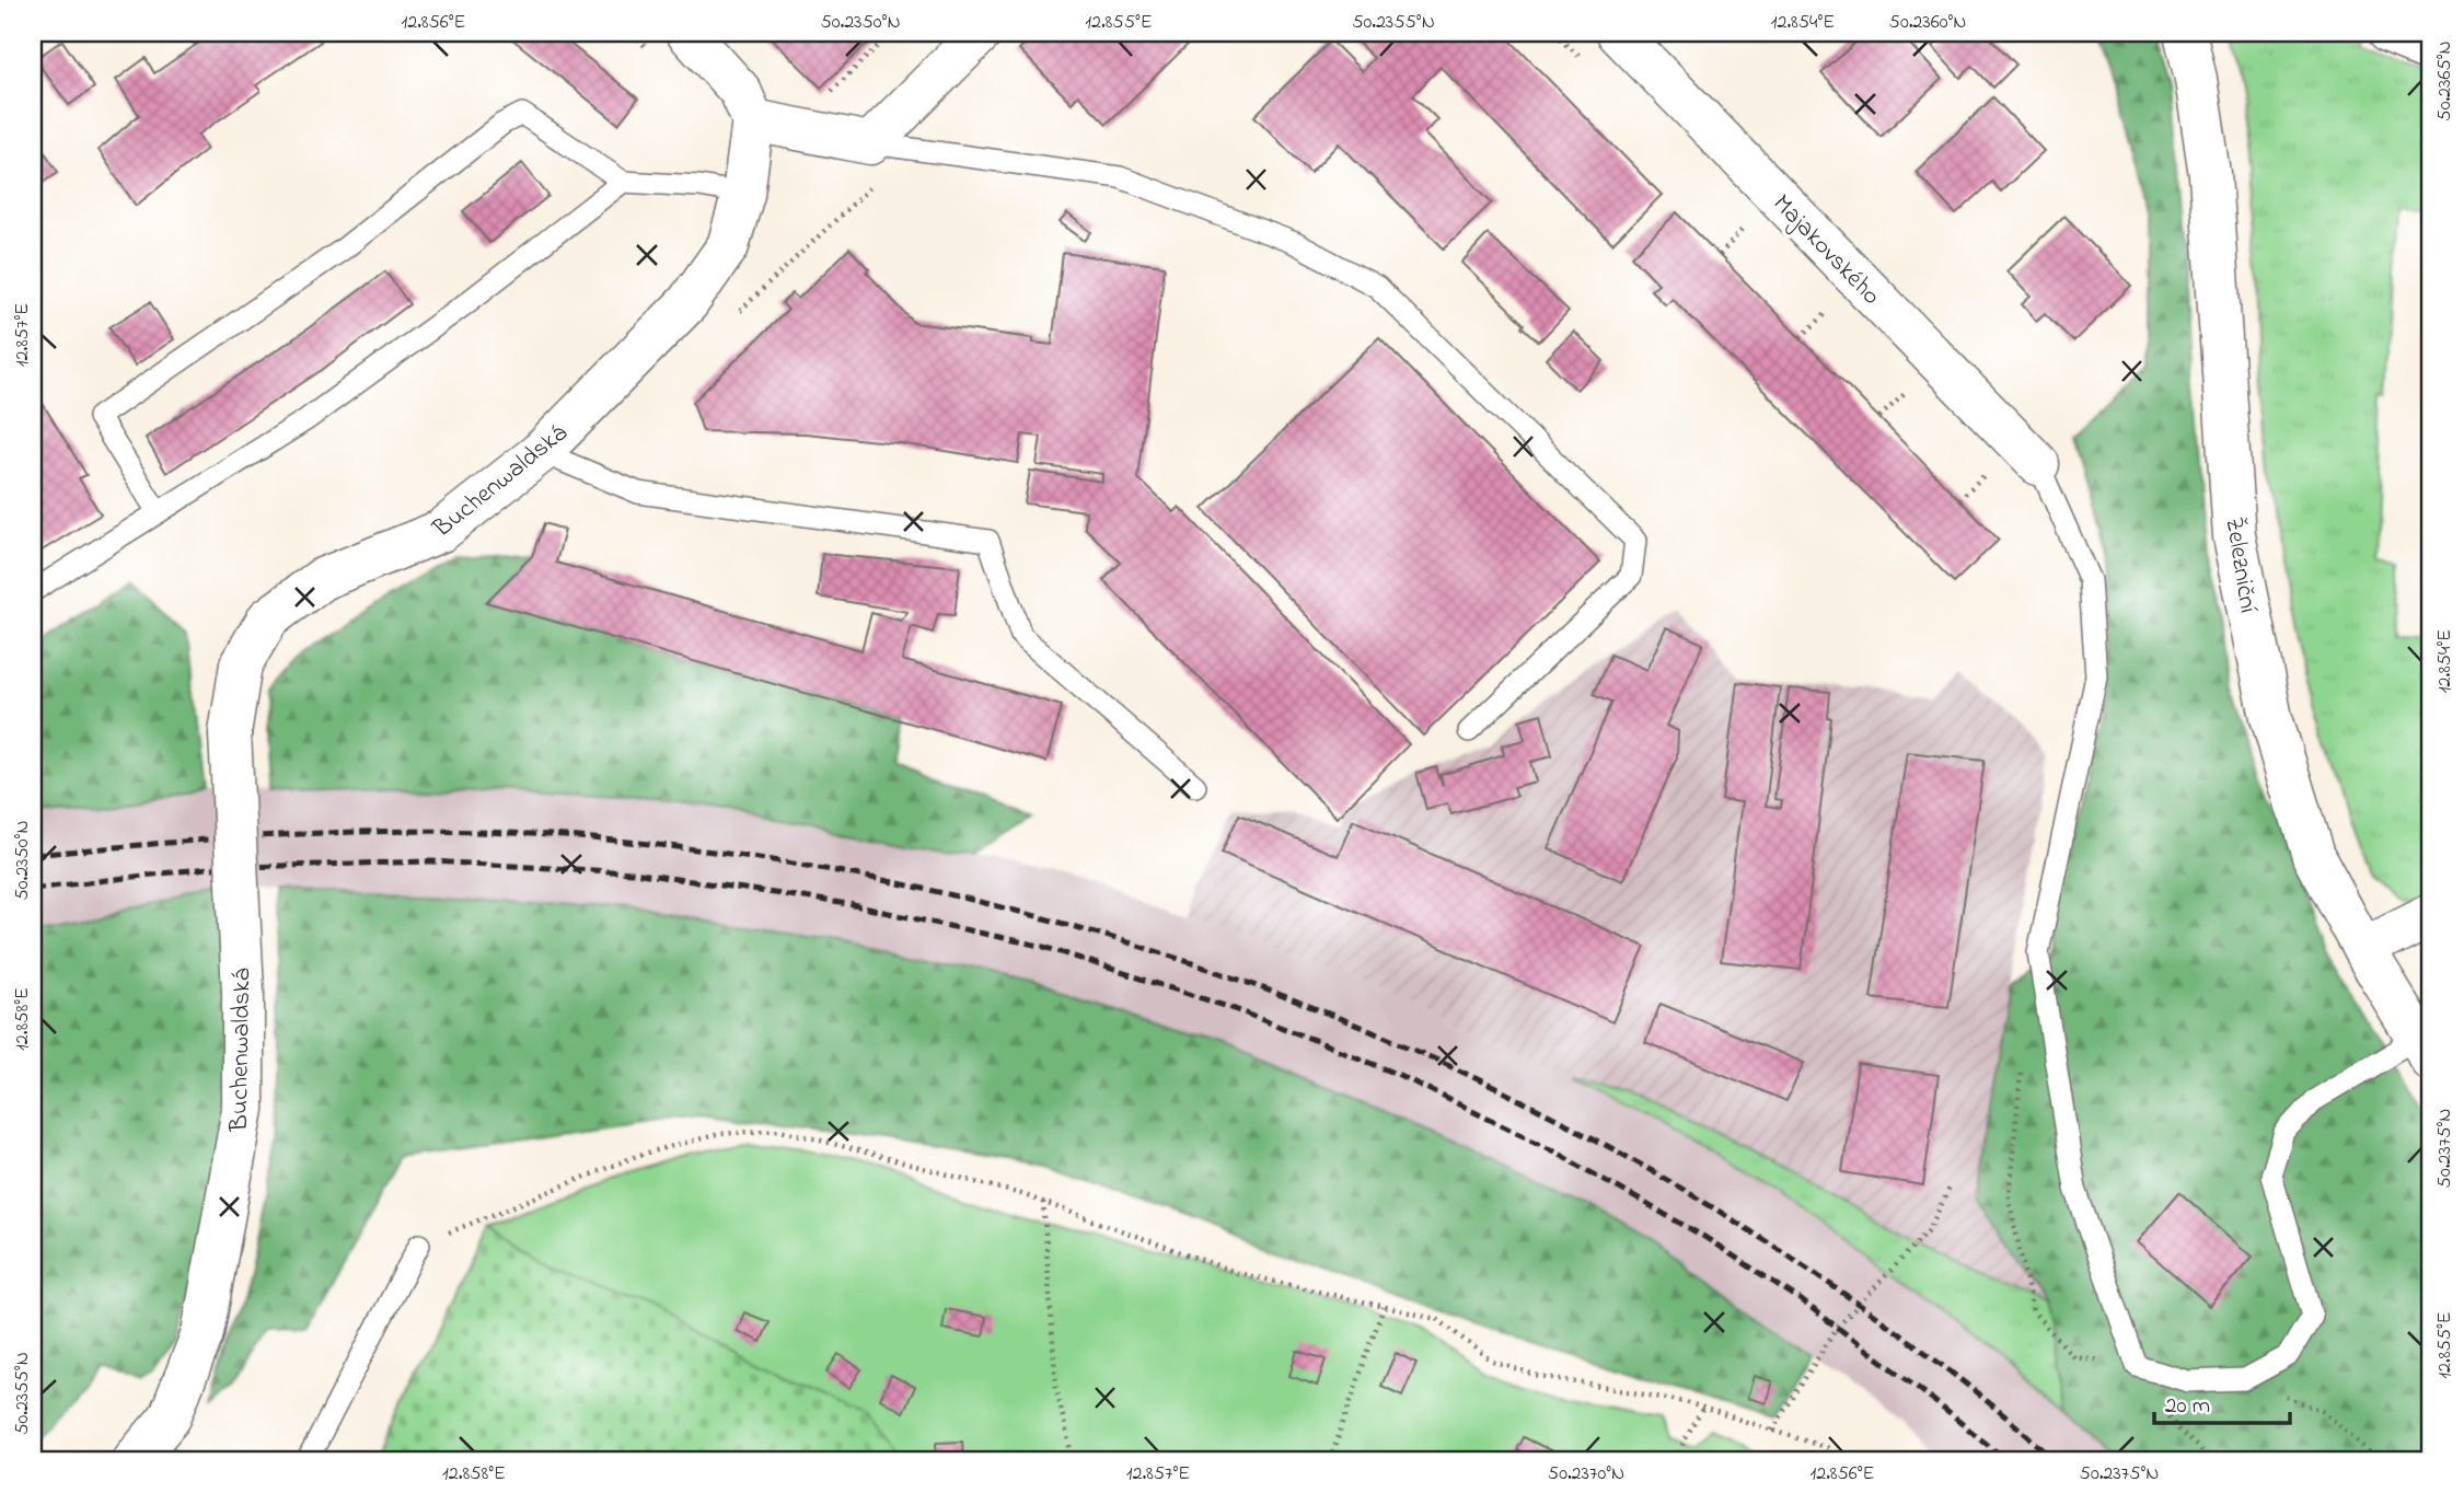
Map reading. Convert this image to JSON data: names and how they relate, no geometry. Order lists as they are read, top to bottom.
{
  "streets": {
    "street": ["Majakovského", "Buchenwaldská", "Železniční"]
  },
  "scale_bar": "20 m",
  "coordinates": [
    "12.856°E",
    "50.2350°N",
    "12.855°E",
    "50.2355°N",
    "12.854°E",
    "50.2360°N",
    "50.2365°N",
    "12.857°E",
    "12.858°E",
    "50.2375°N",
    "50.2370°N"
  ]
}
